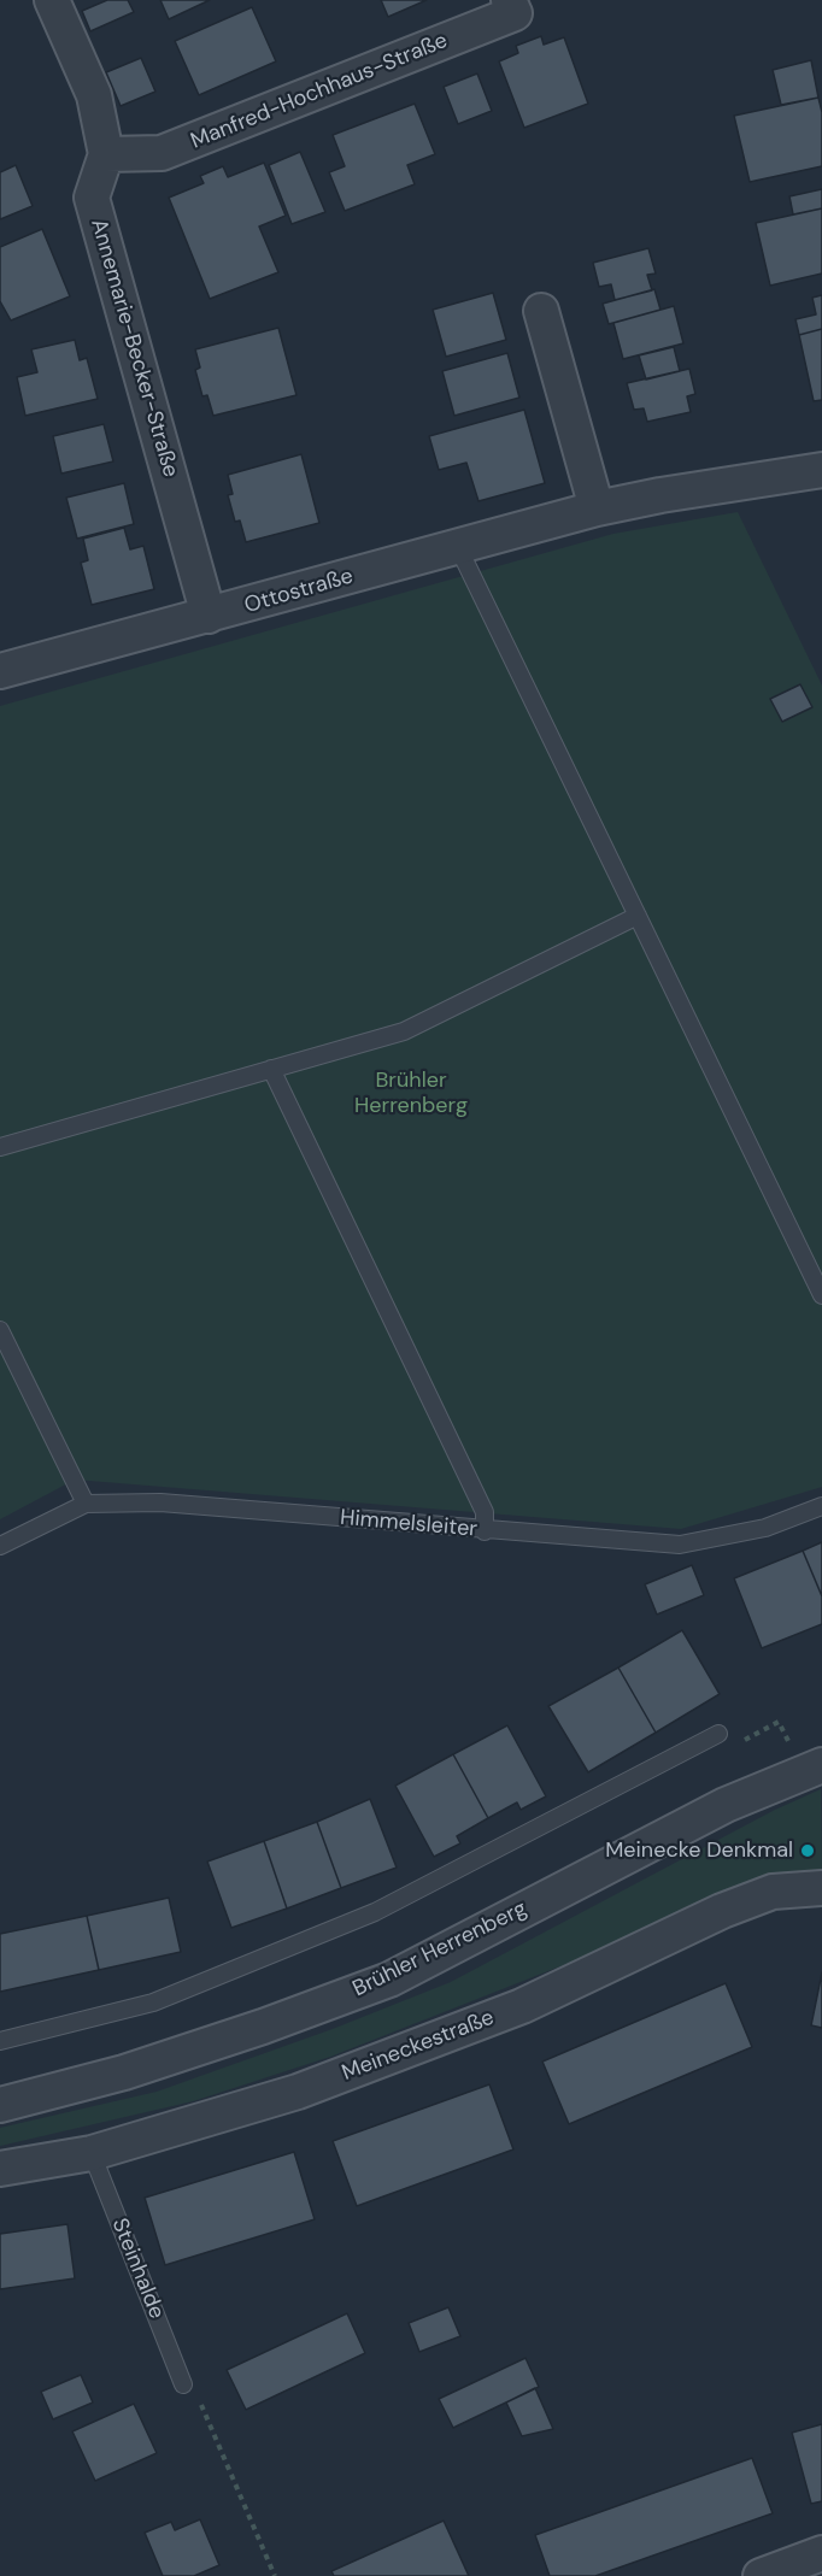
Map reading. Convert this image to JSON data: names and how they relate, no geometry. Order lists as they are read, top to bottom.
{
  "streets": {
    "street": [
      "Manfred-Hochhaus-Straße",
      "Annemarie-Becker-Straße",
      "Ottostraße",
      "Brühler Herrenberg",
      "Meineckestraße"
    ],
    "lane": ["Himmelsleiter", "Steinhalde"]
  },
  "crossings": [
    ["Manfred-Hochhaus-Straße", "Annemarie-Becker-Straße"],
    ["Annemarie-Becker-Straße", "Ottostraße"],
    ["Meineckestraße", "Steinhalde"]
  ],
  "parks": ["Brühler Herrenberg"],
  "places": ["Meinecke Denkmal"]
}
